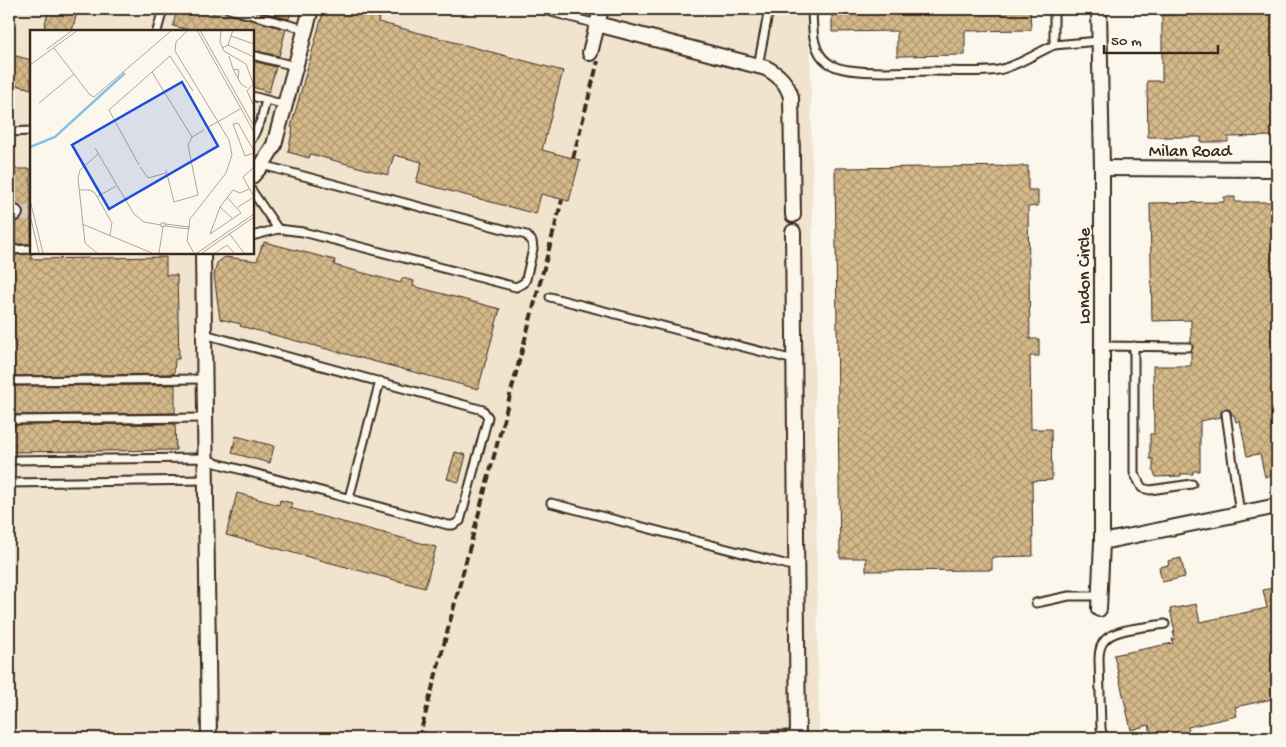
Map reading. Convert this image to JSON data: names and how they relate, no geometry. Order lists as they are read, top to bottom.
{
  "streets": {
    "street": ["Milan Road", "London Circle"]
  },
  "crossings": [
    ["Milan Road", "London Circle"]
  ],
  "scale_bar": "50 m"
}
